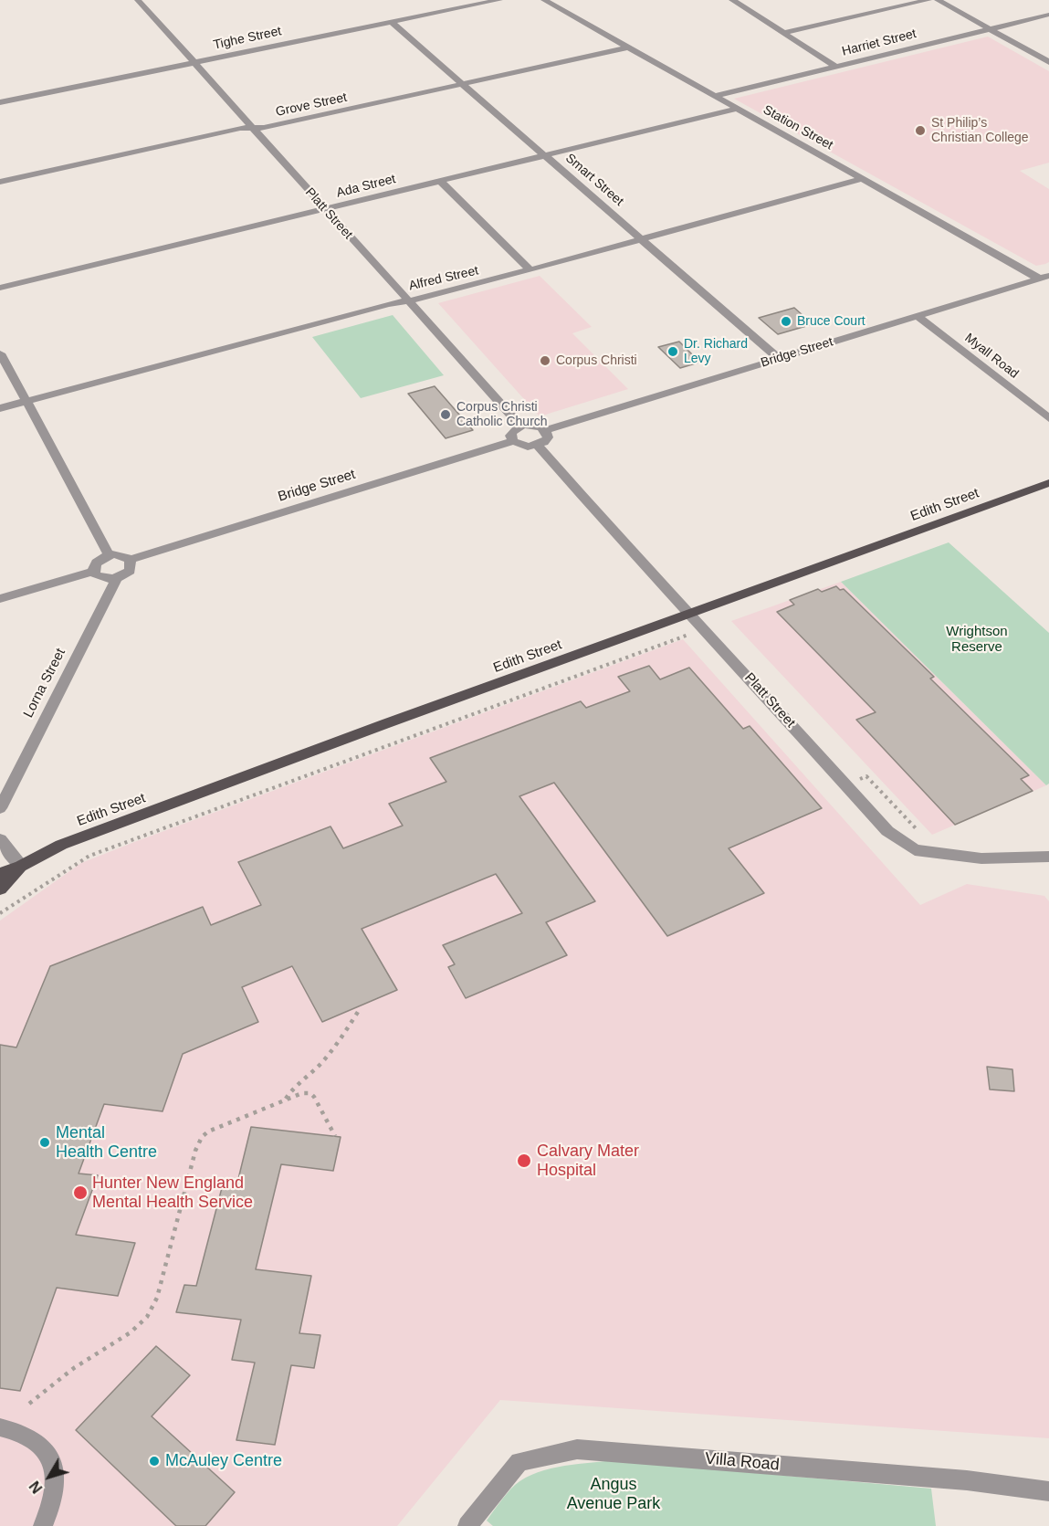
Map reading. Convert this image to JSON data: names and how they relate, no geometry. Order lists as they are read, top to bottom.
{
  "streets": {
    "main road": ["Edith Street"],
    "street": [
      "Tighe Street",
      "Harriet Street",
      "Grove Street",
      "Station Street",
      "Smart Street",
      "Ada Street",
      "Platt Street",
      "Alfred Street",
      "Bridge Street",
      "Myall Road",
      "Lorna Street",
      "Villa Road"
    ]
  },
  "crossings": [
    ["Tighe Street", "Smart Street"],
    ["Tighe Street", "Platt Street"],
    ["Harriet Street", "Station Street"],
    ["Grove Street", "Station Street"],
    ["Grove Street", "Smart Street"],
    ["Grove Street", "Platt Street"],
    ["Station Street", "Ada Street"],
    ["Station Street", "Alfred Street"],
    ["Station Street", "Bridge Street"],
    ["Smart Street", "Ada Street"],
    ["Smart Street", "Alfred Street"],
    ["Smart Street", "Bridge Street"],
    ["Ada Street", "Platt Street"],
    ["Platt Street", "Alfred Street"],
    ["Platt Street", "Edith Street"],
    ["Bridge Street", "Myall Road"],
    ["Bridge Street", "Lorna Street"]
  ],
  "parks": ["Wrightson Reserve", "Angus Avenue Park"],
  "places": [
    "St Philip’s Christian College",
    "Bruce Court",
    "Dr. Richard Levy",
    "Corpus Christi",
    "Corpus Christi Catholic Church",
    "Mental Health Centre",
    "Calvary Mater Hospital",
    "Hunter New England Mental Health Service",
    "McAuley Centre"
  ],
  "north": "bottom left"
}
